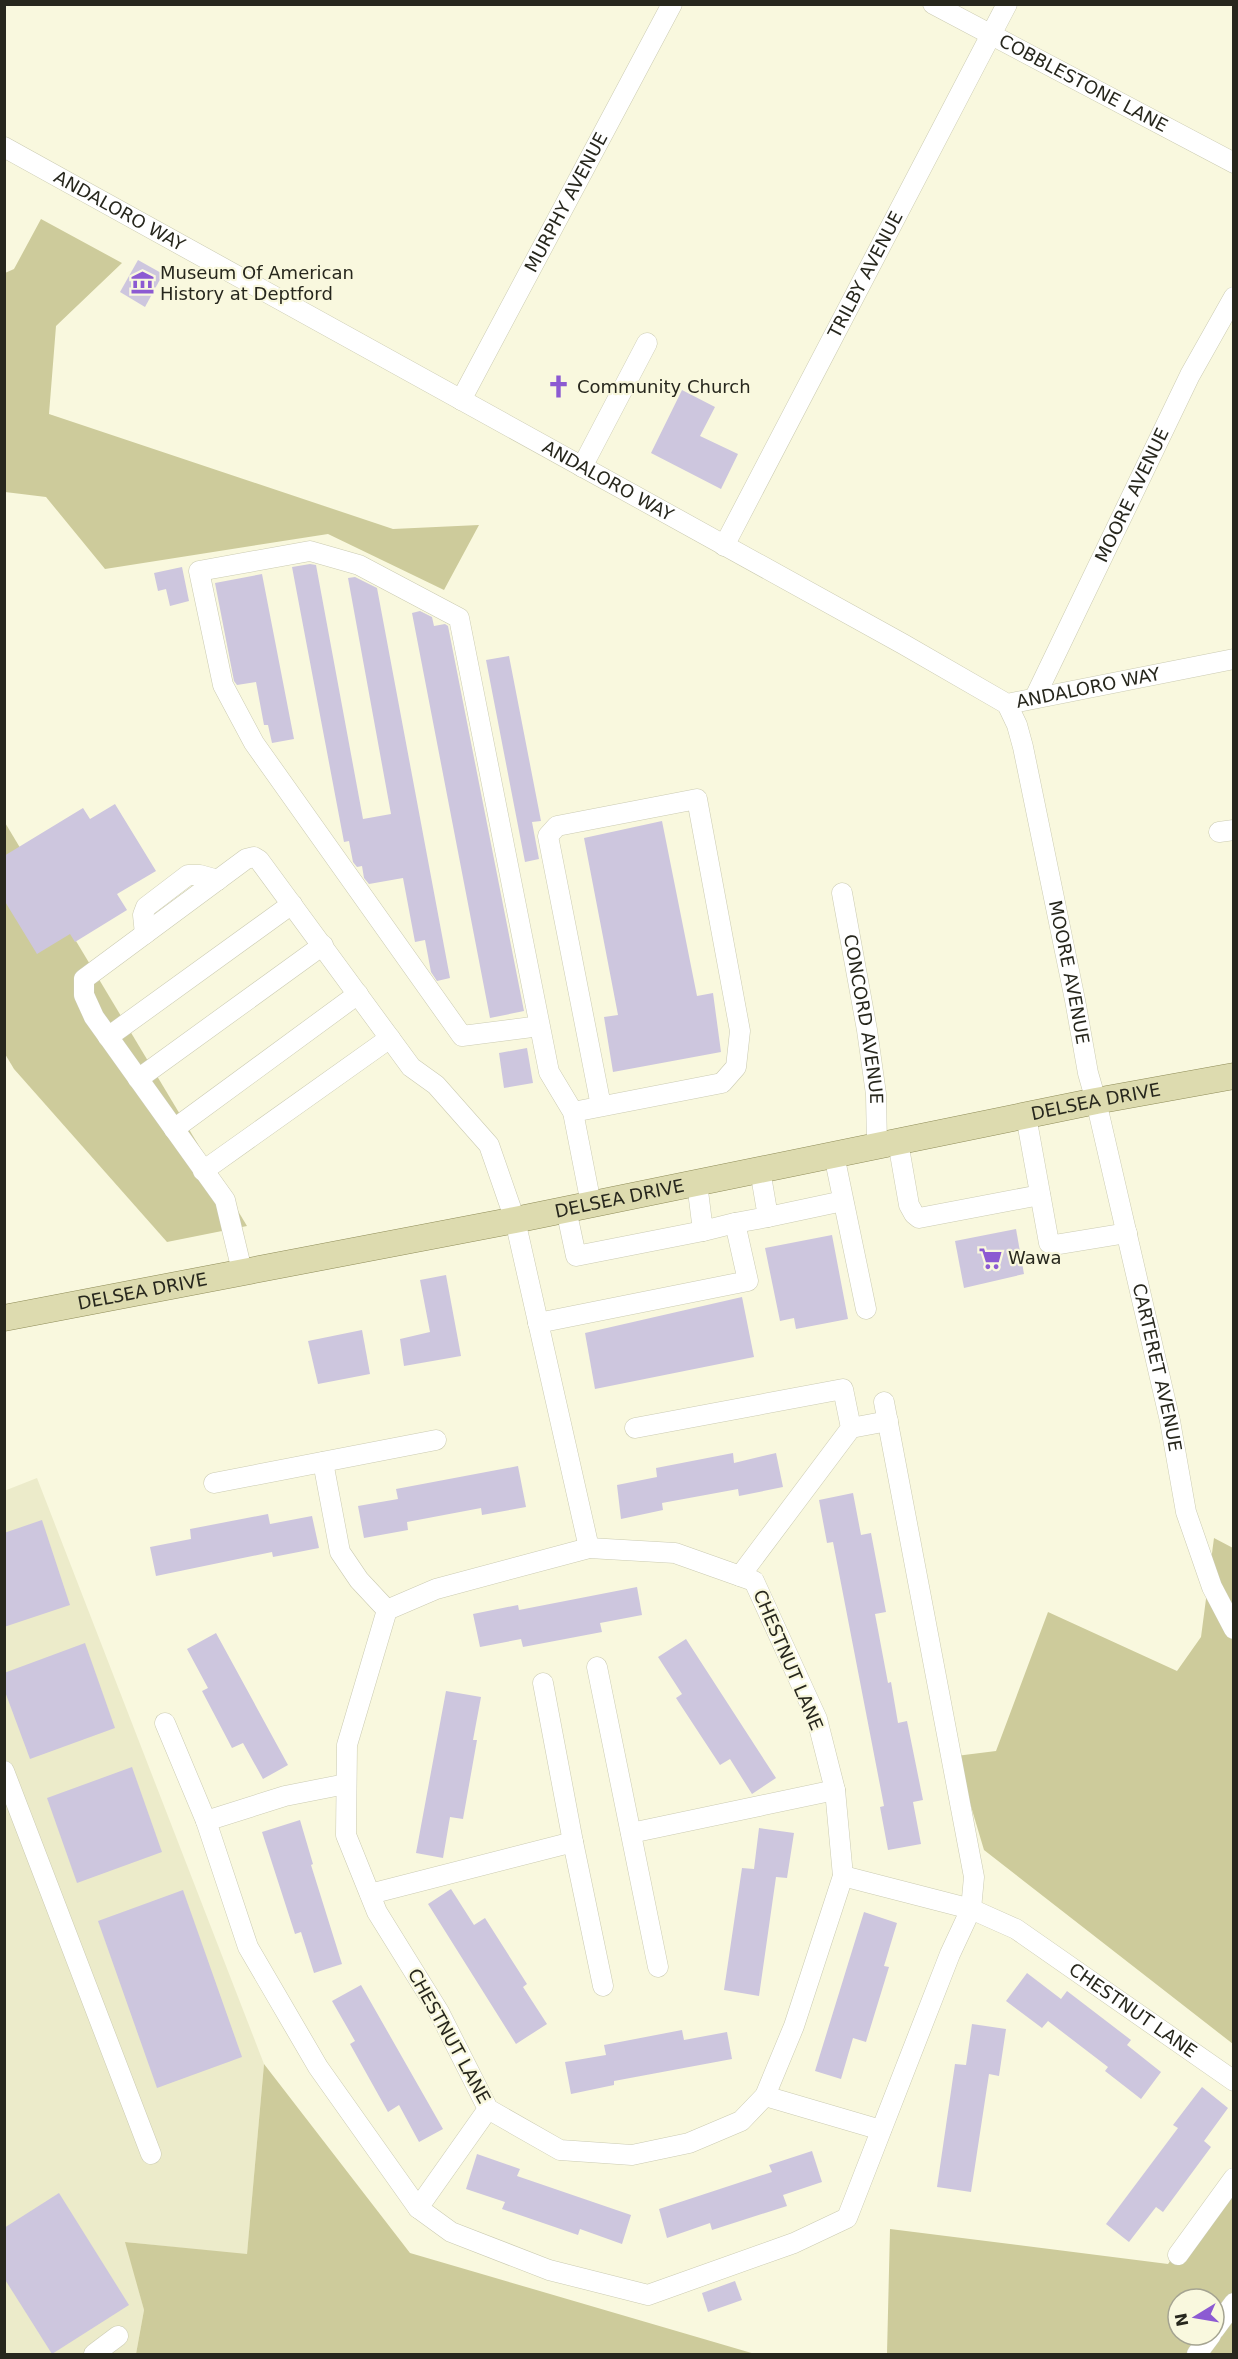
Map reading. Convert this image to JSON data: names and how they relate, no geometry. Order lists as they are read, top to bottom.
{
  "streets": {
    "main road": ["DELSEA DRIVE"],
    "street": [
      "COBBLESTONE LANE",
      "MURPHY AVENUE",
      "ANDALORO WAY",
      "TRILBY AVENUE",
      "MOORE AVENUE",
      "CONCORD AVENUE",
      "CARTERET AVENUE",
      "CHESTNUT LANE"
    ]
  },
  "crossings": [
    ["COBBLESTONE LANE", "TRILBY AVENUE"],
    ["MURPHY AVENUE", "ANDALORO WAY"],
    ["ANDALORO WAY", "TRILBY AVENUE"],
    ["ANDALORO WAY", "MOORE AVENUE"],
    ["MOORE AVENUE", "DELSEA DRIVE"],
    ["MOORE AVENUE", "CARTERET AVENUE"],
    ["CONCORD AVENUE", "DELSEA DRIVE"],
    ["DELSEA DRIVE", "CARTERET AVENUE"]
  ],
  "places": {
    "museum": ["Museum Of American History at Deptford"],
    "church": ["Community Church"],
    "supermarket": ["Wawa"]
  },
  "north": "left"
}
